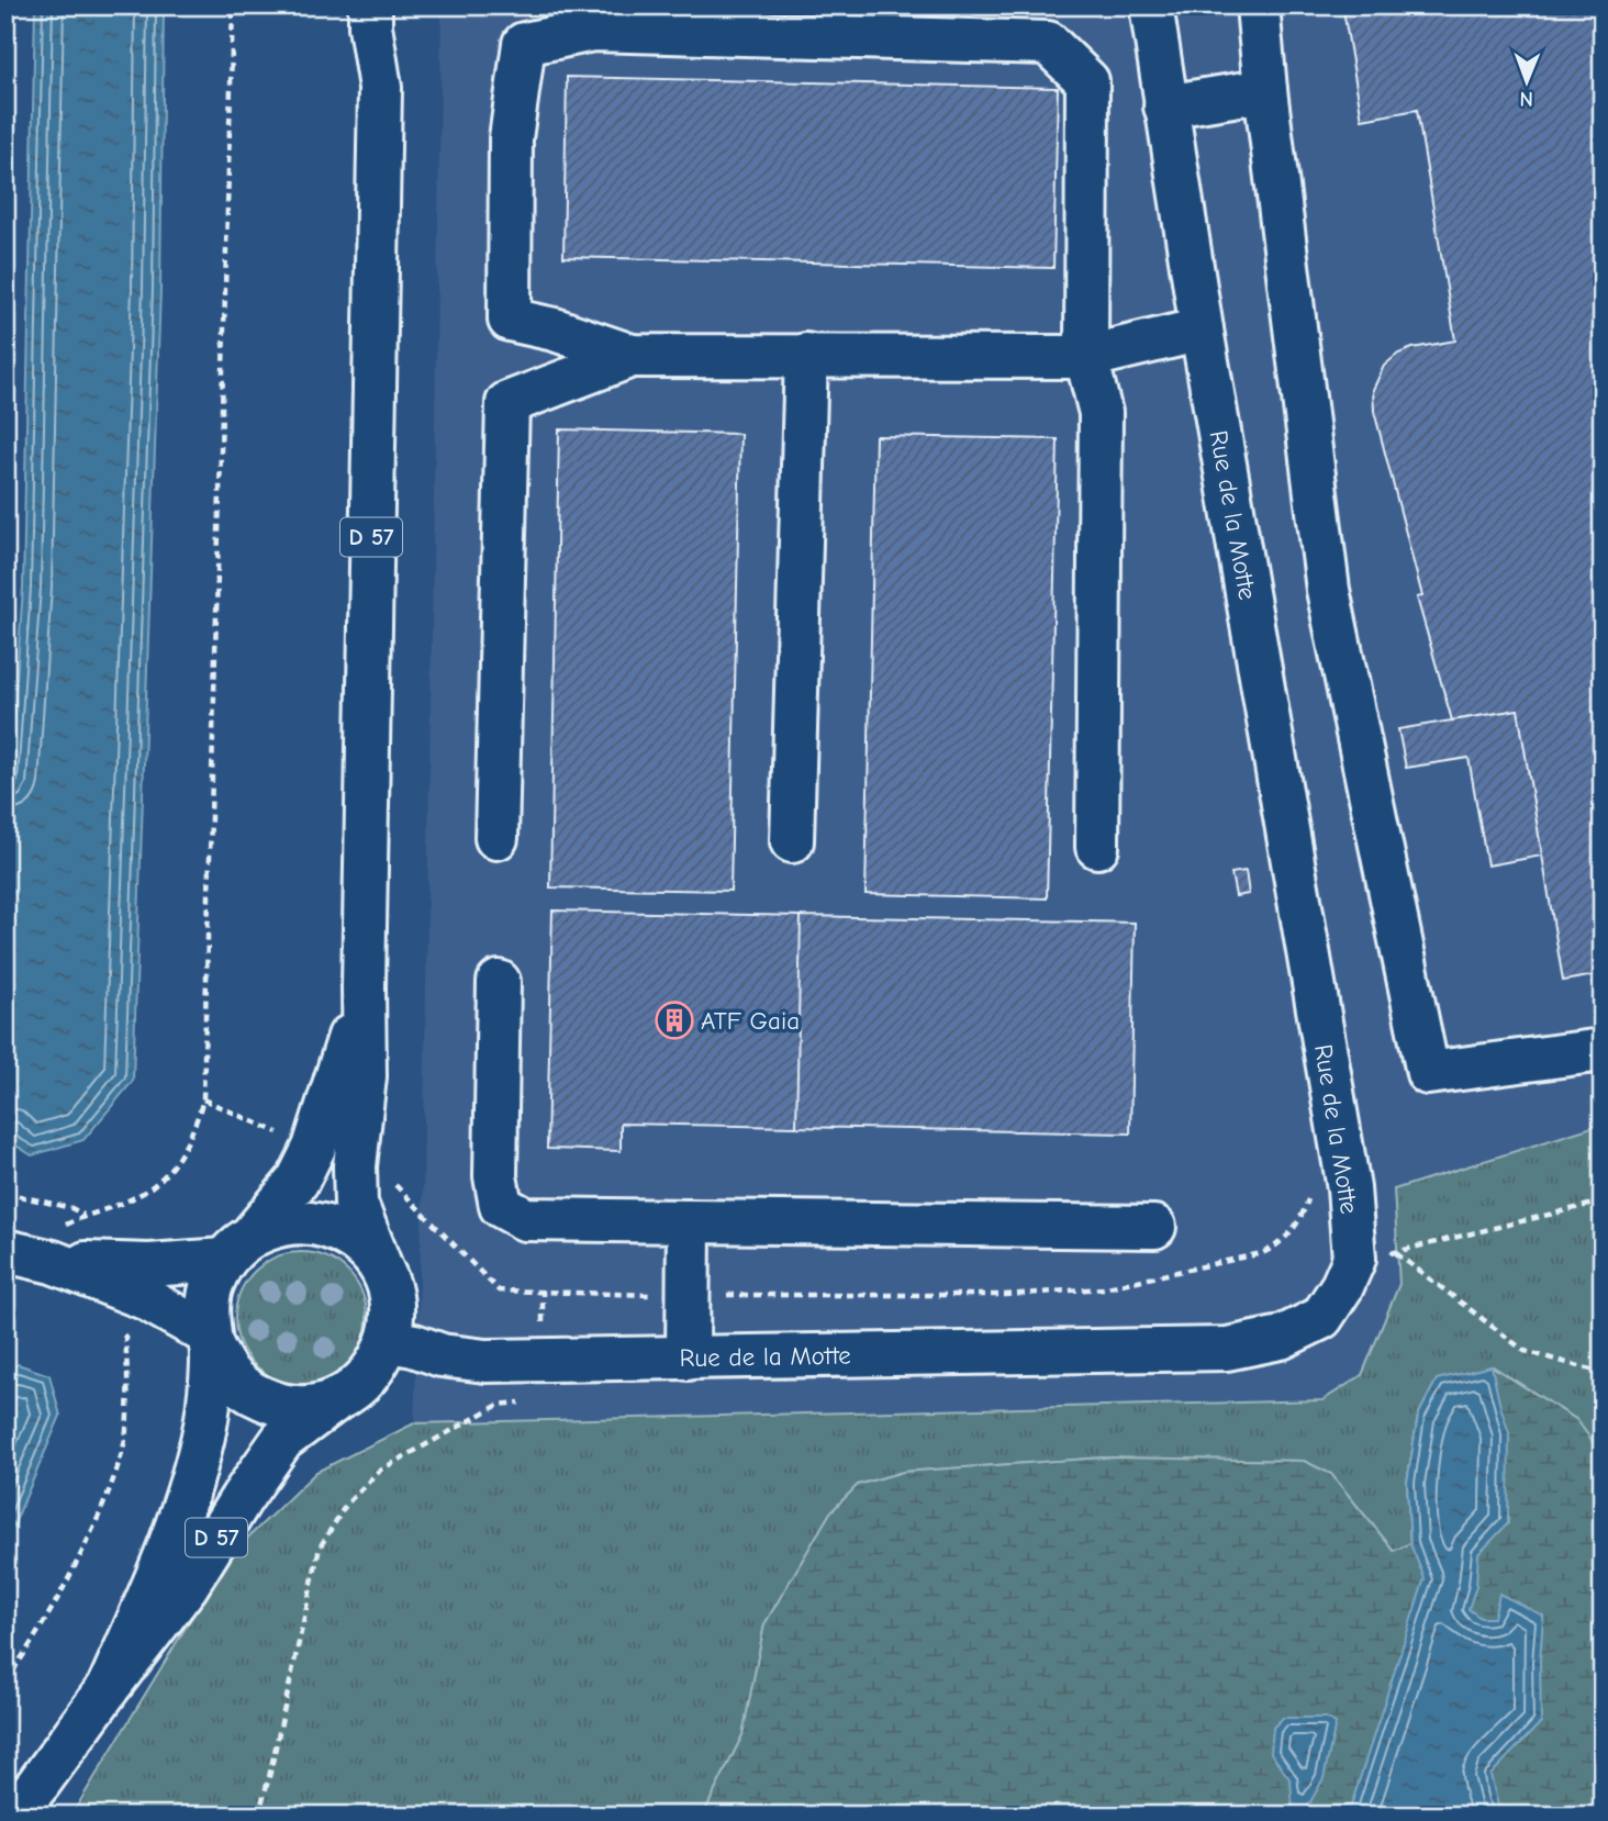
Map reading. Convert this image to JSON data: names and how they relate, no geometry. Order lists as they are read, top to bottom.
{
  "streets": {
    "main road": ["Rue de la Motte", "D 57"]
  },
  "crossings": [
    ["Rue de la Motte", "D 57"]
  ],
  "places": {
    "building": ["ATF Gaia"]
  },
  "north": "bottom"
}
